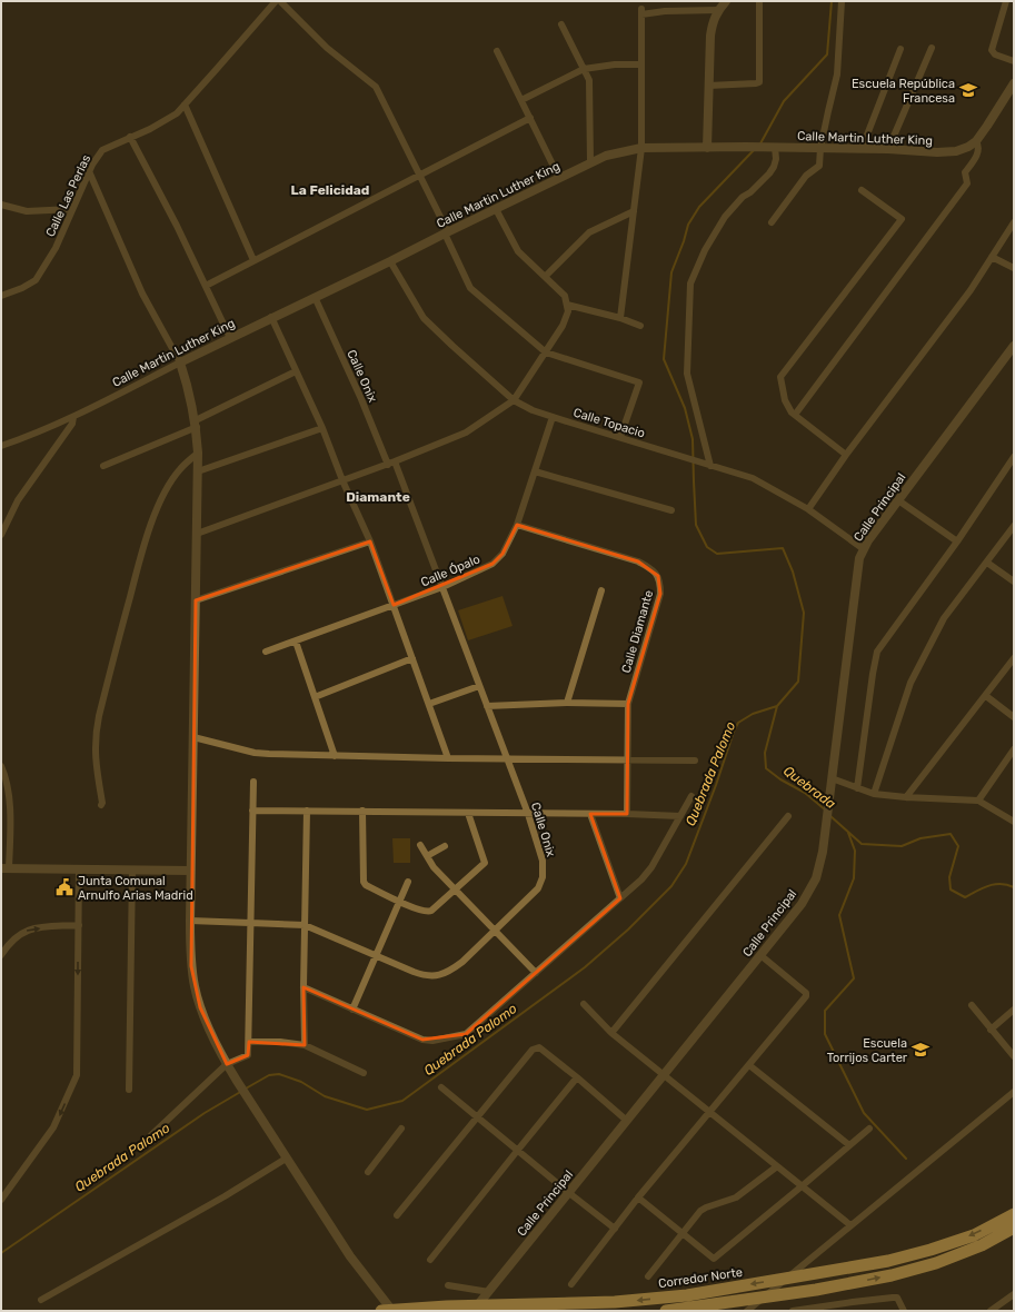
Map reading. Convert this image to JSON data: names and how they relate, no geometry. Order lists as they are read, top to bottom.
{
  "streets": {
    "highway": ["Corredor Norte"],
    "street": [
      "Calle Martin Luther King",
      "Calle Las Perlas",
      "Calle Onix",
      "Calle Topacio",
      "Calle Principal",
      "Calle Ópalo",
      "Calle Diamante"
    ]
  },
  "crossings": [
    ["Calle Martin Luther King", "Calle Onix"],
    ["Calle Martin Luther King", "Calle Topacio"],
    ["Calle Onix", "Calle Ópalo"],
    ["Calle Topacio", "Calle Principal"],
    ["Calle Topacio", "Calle Ópalo"],
    ["Calle Ópalo", "Calle Diamante"]
  ],
  "districts": ["La Felicidad", "Diamante"],
  "water": ["Quebrada Palomo", "Quebrada"],
  "places": {
    "school or university": ["Escuela República Francesa", "Escuela Torrijos Carter"],
    "public building": ["Junta Comunal Arnulfo Arias Madrid"]
  }
}
